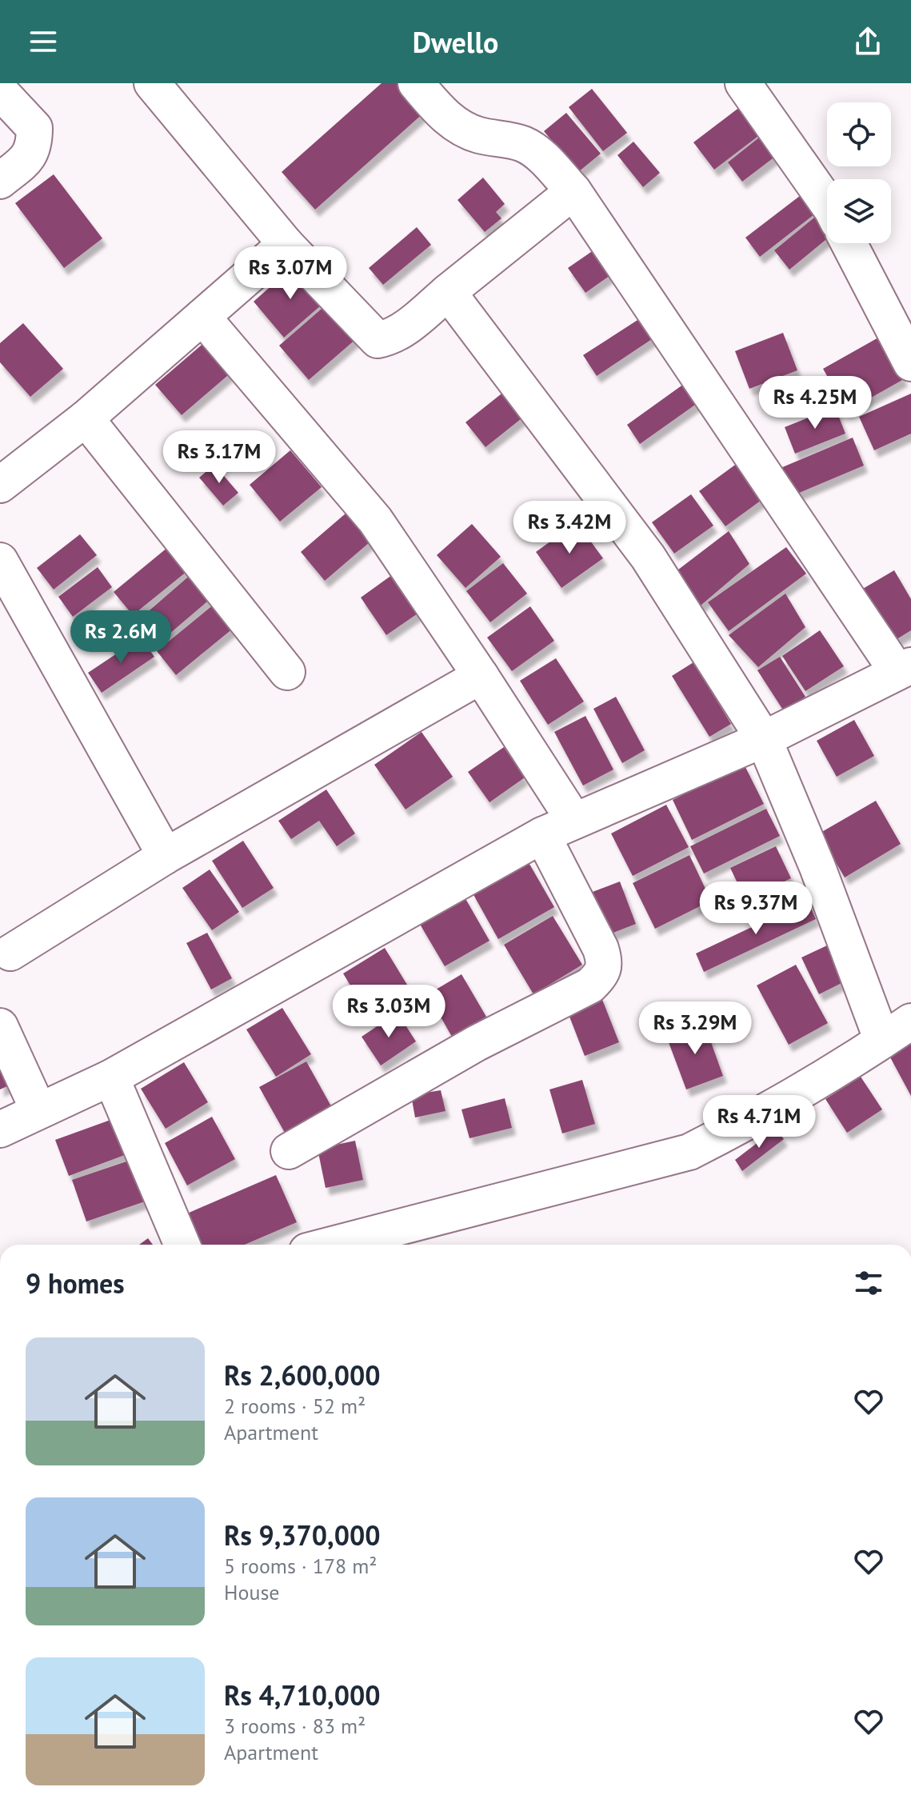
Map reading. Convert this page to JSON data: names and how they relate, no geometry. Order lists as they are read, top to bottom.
{
  "page": {
    "header": "Dwello",
    "price": [
      "Rs 3.07M",
      "Rs 4.25M",
      "Rs 3.17M",
      "Rs 3.42M",
      "Rs 2.6M",
      "Rs 9.37M",
      "Rs 3.03M",
      "Rs 3.29M",
      "Rs 4.71M"
    ],
    "heading": "9 homes",
    "list": [
      {
        "name": "Rs 2,600,000",
        "note": "2 rooms · 52 m² · Apartment"
      },
      {
        "name": "Rs 9,370,000",
        "note": "5 rooms · 178 m² · House"
      },
      {
        "name": "Rs 4,710,000",
        "note": "3 rooms · 83 m² · Apartment"
      }
    ]
  }
}
